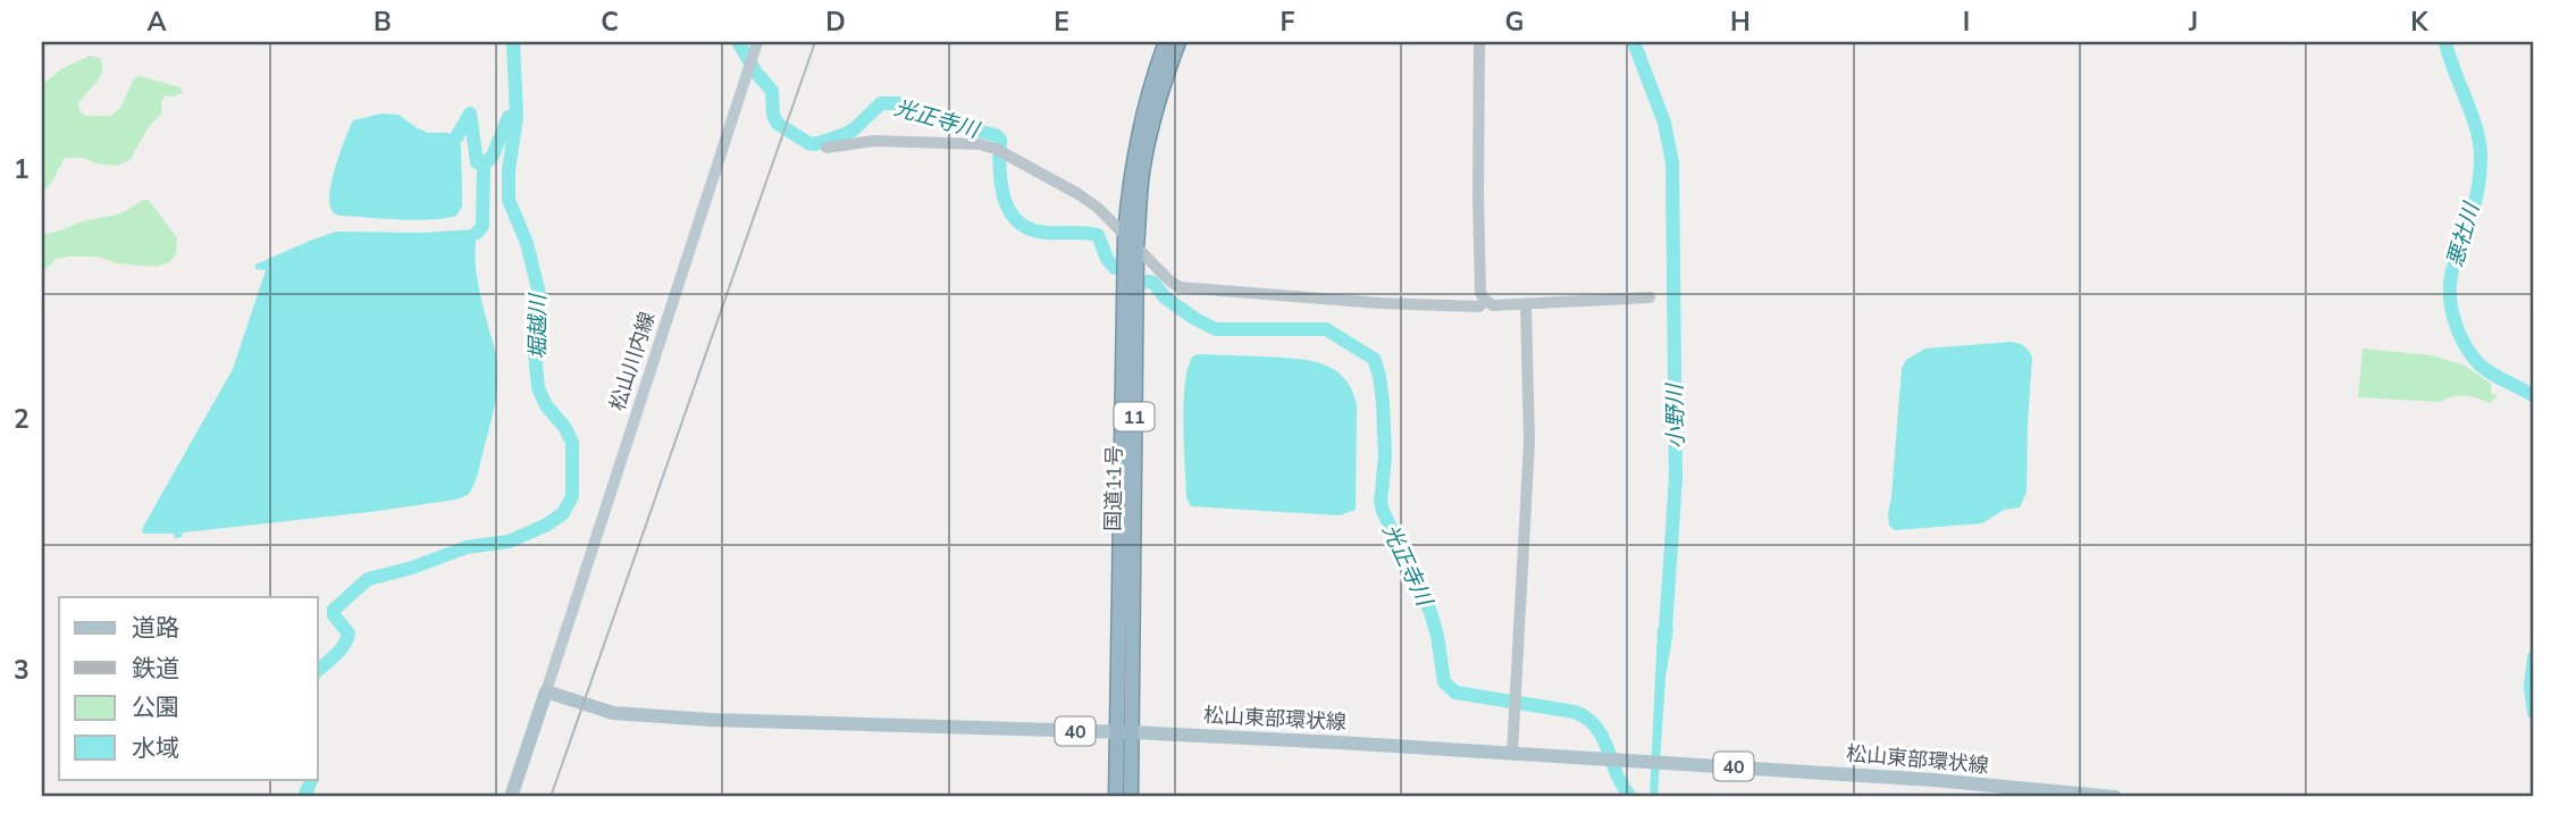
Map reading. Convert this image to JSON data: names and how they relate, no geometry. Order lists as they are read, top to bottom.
{
  "streets": {
    "highway": ["11", "国道11号"],
    "main road": ["松山川内線", "松山東部環状線", "40"]
  },
  "crossings": [
    ["松山川内線", "松山東部環状線"],
    ["国道11号", "松山東部環状線"]
  ],
  "water": [
    "光正寺川",
    "悪社川",
    "堀越川",
    "小野川"
  ],
  "legend": [
    "道路",
    "鉄道",
    "公園",
    "水域"
  ],
  "grid": {
    "columns": [
      "A",
      "B",
      "C",
      "D",
      "E",
      "F",
      "G",
      "H",
      "I",
      "J",
      "K"
    ],
    "rows": ["1", "2", "3"]
  }
}
